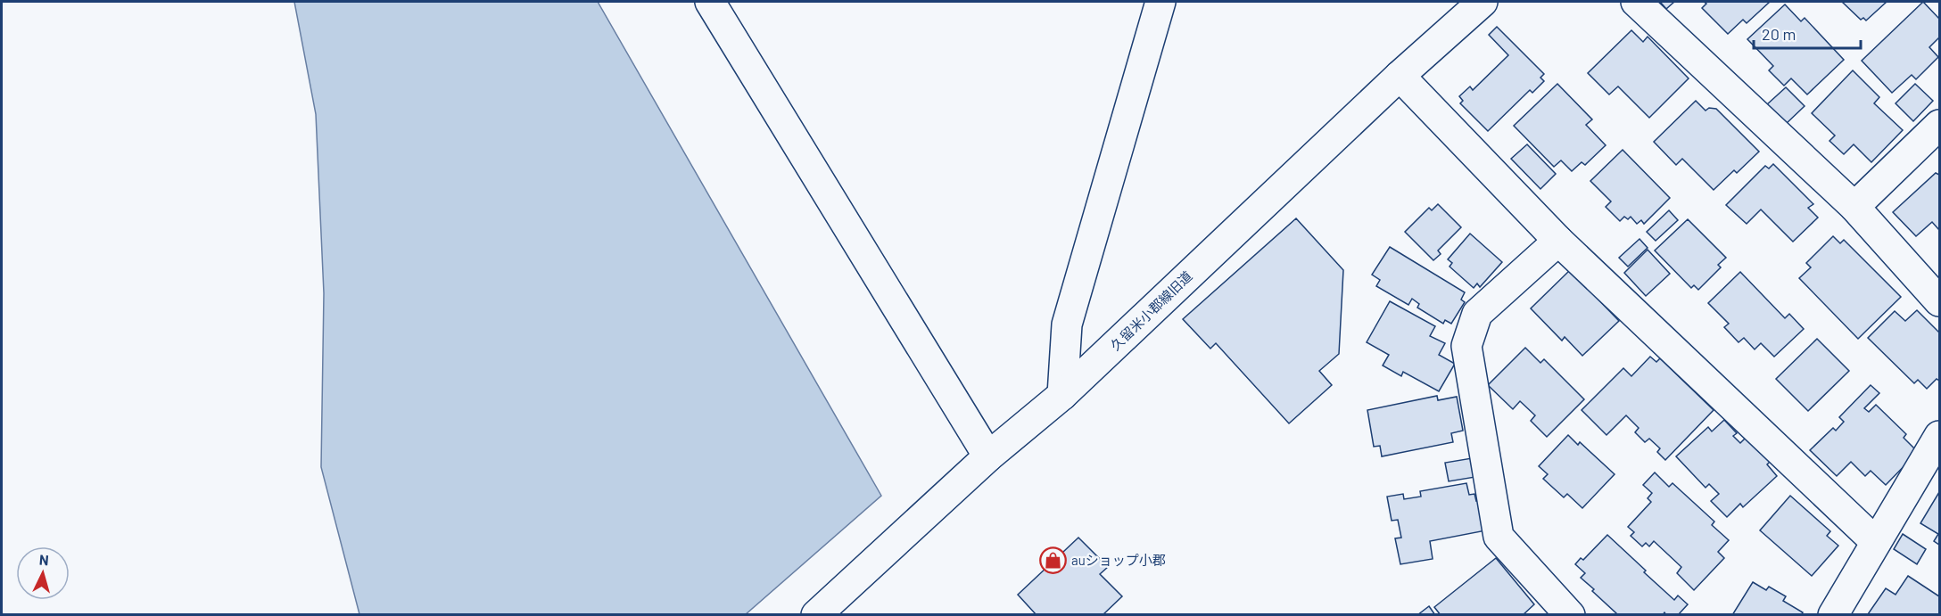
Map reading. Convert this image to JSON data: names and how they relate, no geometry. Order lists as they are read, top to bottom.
{
  "streets": {
    "street": ["久留米小郡線旧道"]
  },
  "places": {
    "shop": ["auショップ小郡"]
  },
  "scale_bar": "20 m",
  "north": "top"
}
